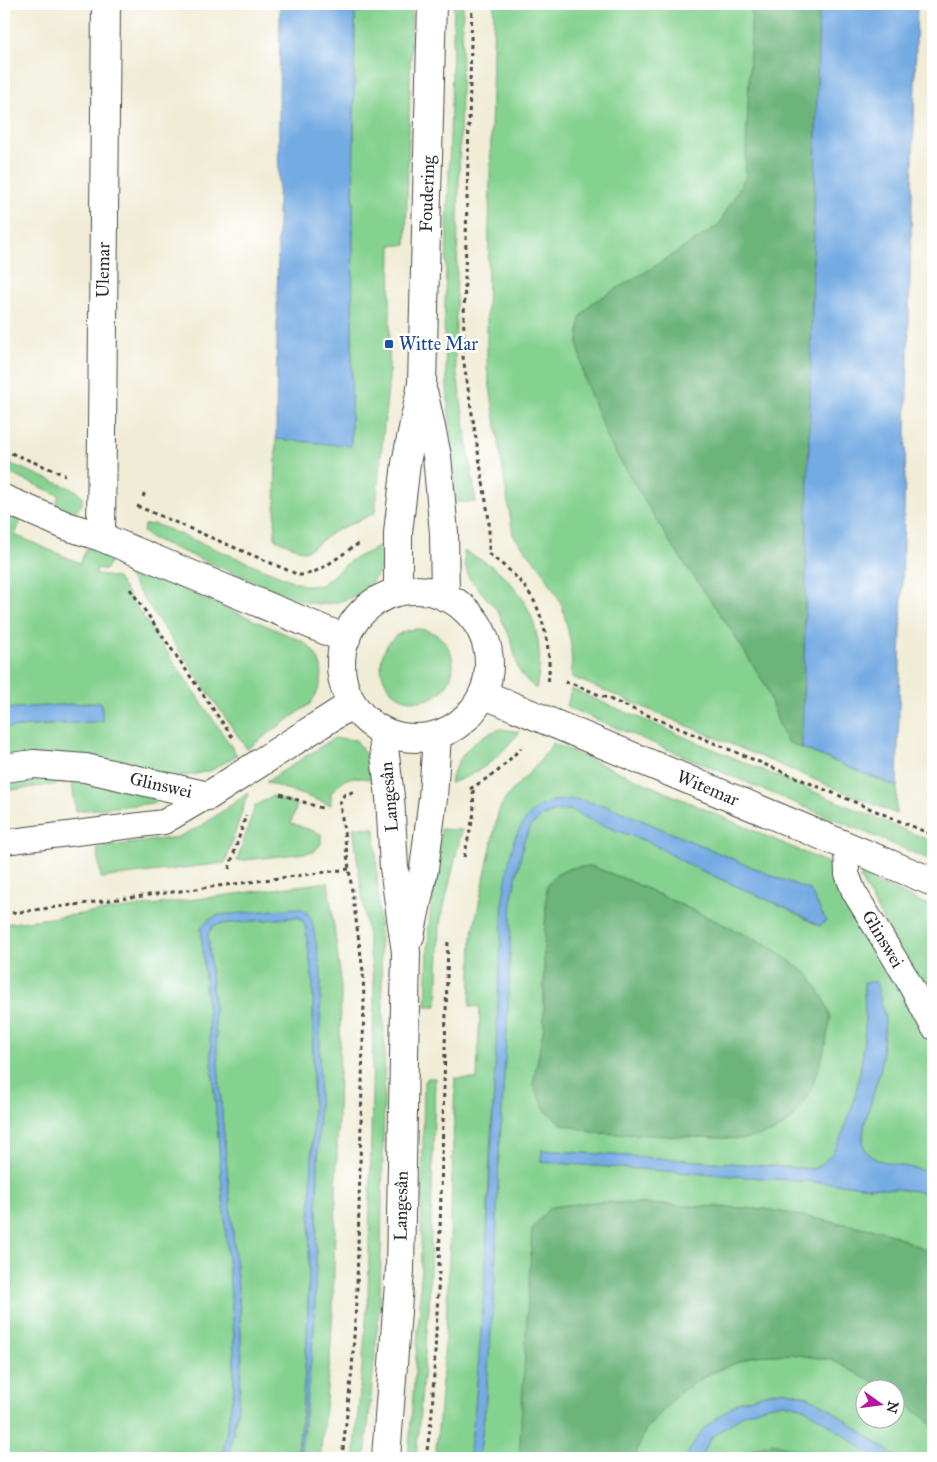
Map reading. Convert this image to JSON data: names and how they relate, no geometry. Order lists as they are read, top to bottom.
{
  "streets": {
    "street": [
      "Foudering",
      "Ulemar",
      "Glinswei",
      "Witemar",
      "Langesân"
    ]
  },
  "crossings": [
    ["Foudering", "Glinswei"],
    ["Foudering", "Witemar"],
    ["Foudering", "Langesân"],
    ["Glinswei", "Witemar"],
    ["Glinswei", "Langesân"],
    ["Witemar", "Langesân"]
  ],
  "places": {
    "transit": ["Witte Mar"]
  },
  "north": "right"
}
